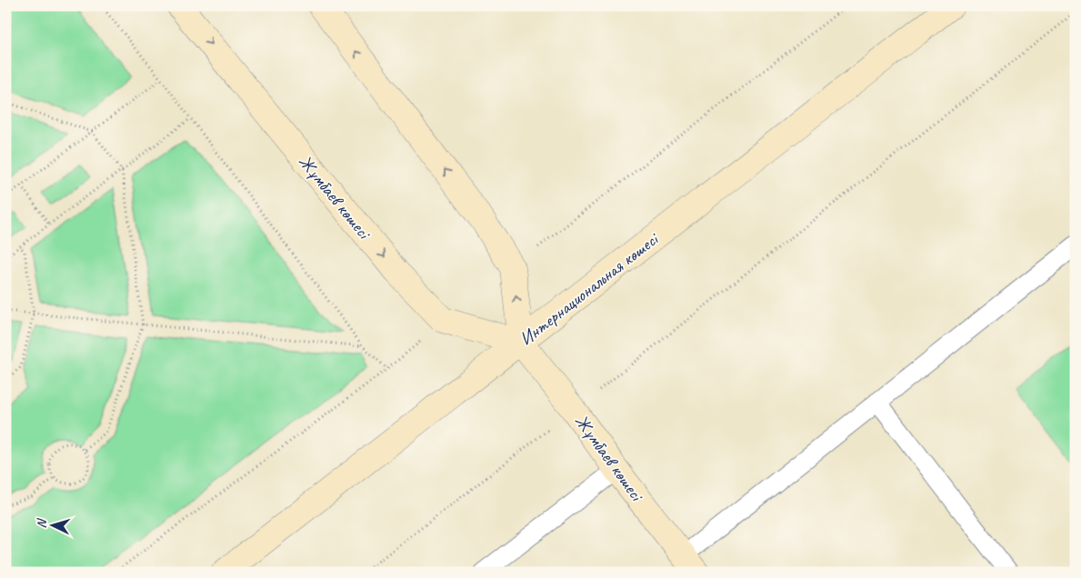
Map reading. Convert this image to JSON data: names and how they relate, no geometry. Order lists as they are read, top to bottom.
{
  "streets": {
    "main road": ["Жұмбаев көшесі", "Интернациональная көшесі"]
  },
  "crossings": [
    ["Жұмбаев көшесі", "Интернациональная көшесі"]
  ],
  "north": "left"
}
